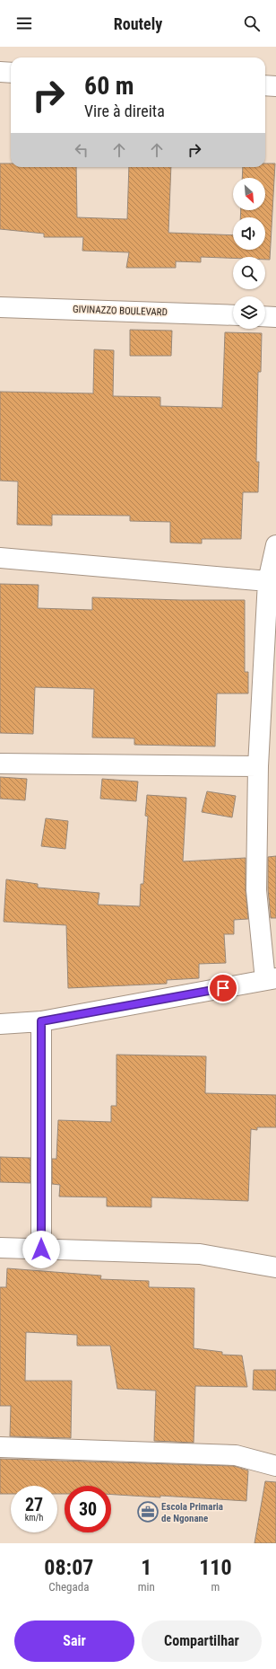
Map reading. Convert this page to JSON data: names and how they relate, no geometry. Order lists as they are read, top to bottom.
{
  "streets": {
    "street": ["GIVINAZZO BOULEVARD"]
  },
  "places": {
    "office": ["Escola Primaria de Ngonane"]
  },
  "north": "bottom right",
  "page": {
    "header": "Routely",
    "turn": ["60 m", "Vire à direita"],
    "speed": "27 km/h",
    "limit": "30",
    "eta": [
      "08:07",
      "Chegada",
      "1",
      "min",
      "110",
      "m"
    ],
    "buttons": ["Sair", "Compartilhar"]
  }
}
